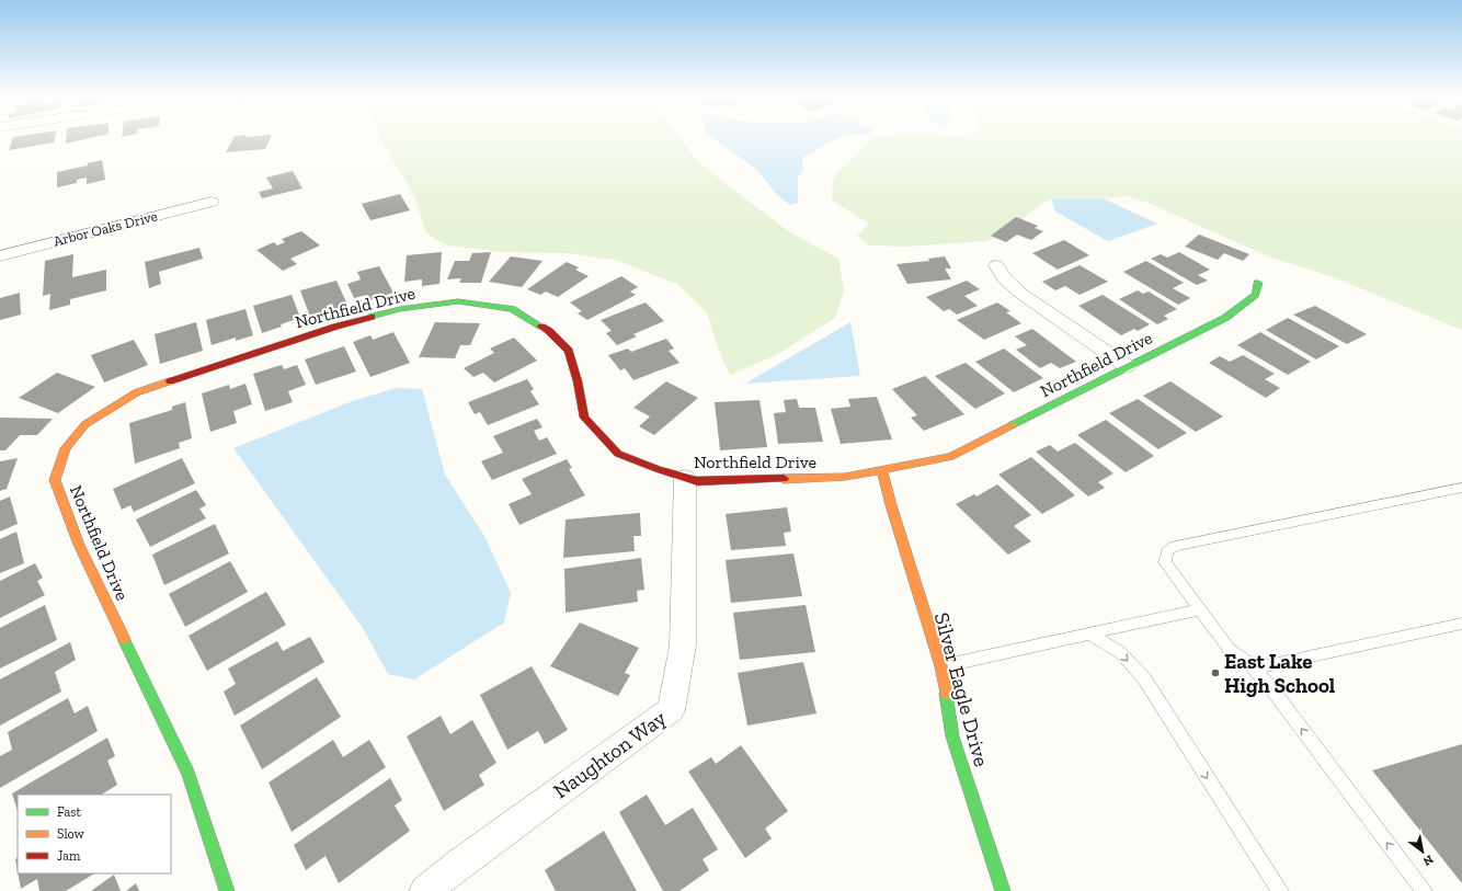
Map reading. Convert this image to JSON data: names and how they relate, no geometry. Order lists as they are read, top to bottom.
{
  "streets": {
    "street": [
      "Arbor Oaks Drive",
      "Northfield Drive",
      "Silver Eagle Drive",
      "Naughton Way"
    ]
  },
  "crossings": [
    ["Northfield Drive", "Silver Eagle Drive"],
    ["Northfield Drive", "Naughton Way"]
  ],
  "places": ["East Lake High School"],
  "legend": ["Fast", "Slow", "Jam"],
  "north": "bottom right"
}
